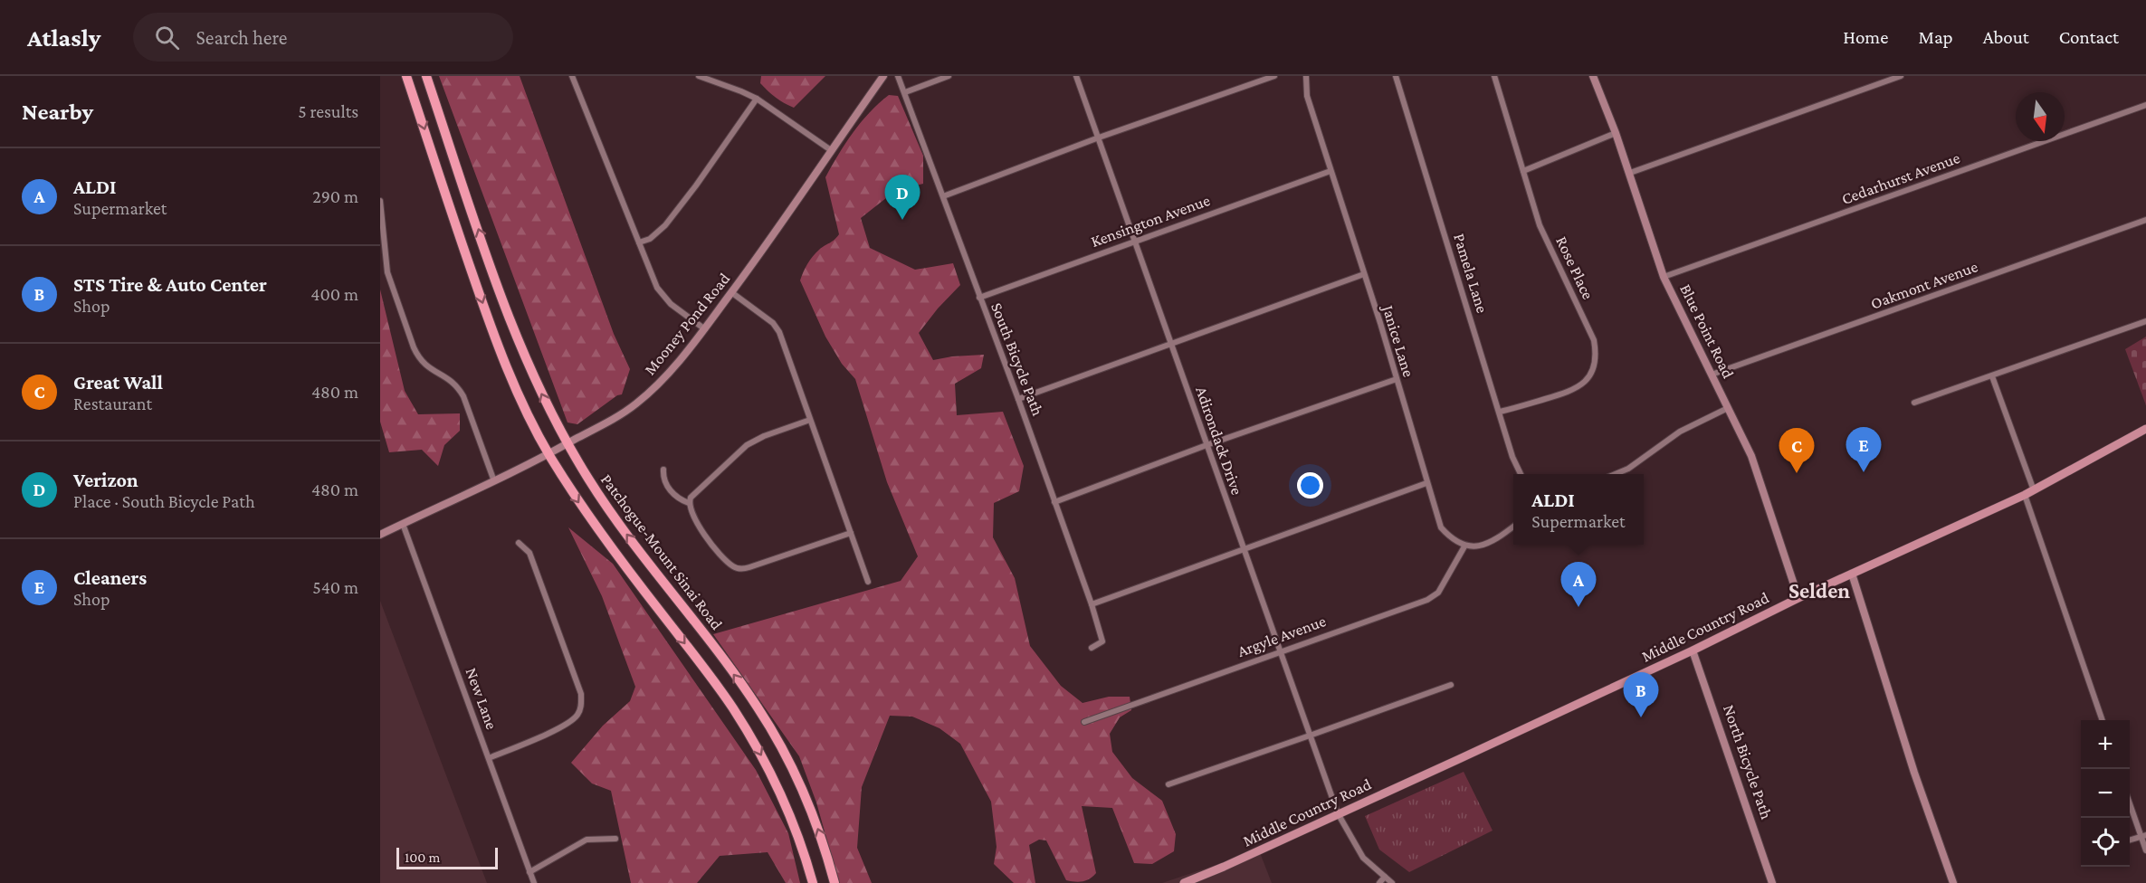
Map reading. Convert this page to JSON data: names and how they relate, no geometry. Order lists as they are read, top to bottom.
{
  "streets": {
    "highway": ["Patchogue-Mount Sinai Road"],
    "main road": ["Middle Country Road"],
    "street": [
      "Cedarhurst Avenue",
      "Kensington Avenue",
      "Rose Place",
      "Pamela Lane",
      "Oakmont Avenue",
      "Mooney Pond Road",
      "Blue Point Road",
      "Janice Lane",
      "South Bicycle Path",
      "Adirondack Drive",
      "Argyle Avenue",
      "New Lane",
      "North Bicycle Path"
    ]
  },
  "crossings": [
    ["Cedarhurst Avenue", "Blue Point Road"],
    ["Kensington Avenue", "Janice Lane"],
    ["Kensington Avenue", "South Bicycle Path"],
    ["Kensington Avenue", "Adirondack Drive"],
    ["Rose Place", "Pamela Lane"],
    ["Oakmont Avenue", "Blue Point Road"],
    ["Mooney Pond Road", "Patchogue-Mount Sinai Road"],
    ["Mooney Pond Road", "New Lane"],
    ["Blue Point Road", "Middle Country Road"],
    ["Janice Lane", "Argyle Avenue"],
    ["Adirondack Drive", "Middle Country Road"],
    ["Adirondack Drive", "Argyle Avenue"],
    ["Middle Country Road", "North Bicycle Path"]
  ],
  "districts": ["Selden"],
  "scale_bar": "100 m",
  "north": "bottom",
  "page": {
    "header": "Atlasly",
    "search": "Search here",
    "nav": [
      "Home",
      "Map",
      "About",
      "Contact"
    ],
    "heading": ["Nearby", "5 results"],
    "list": [
      {
        "mark": "A",
        "name": "ALDI",
        "note": "Supermarket",
        "value": "290 m"
      },
      {
        "mark": "B",
        "name": "STS Tire & Auto Center",
        "note": "Shop",
        "value": "400 m"
      },
      {
        "mark": "C",
        "name": "Great Wall",
        "note": "Restaurant",
        "value": "480 m"
      },
      {
        "mark": "D",
        "name": "Verizon",
        "note": "Place · South Bicycle Path",
        "value": "480 m"
      },
      {
        "mark": "E",
        "name": "Cleaners",
        "note": "Shop",
        "value": "540 m"
      }
    ],
    "pins": [
      "D",
      "E",
      "C",
      "A",
      "B"
    ],
    "popup": ["ALDI", "Supermarket"],
    "map_buttons": ["+", "−"],
    "scale": "100 m"
  }
}
